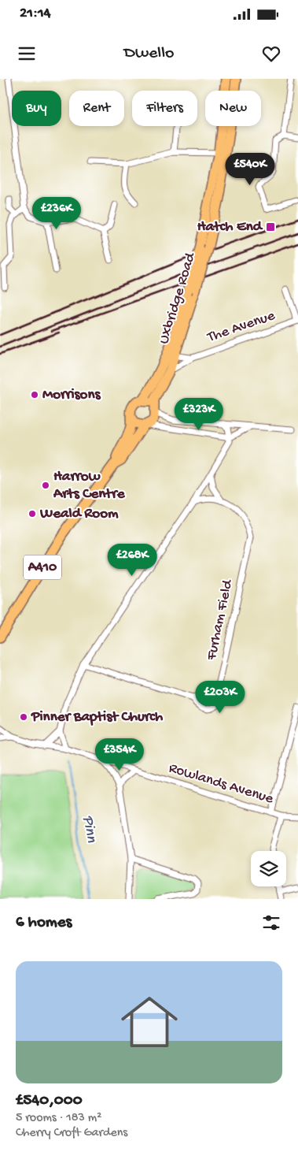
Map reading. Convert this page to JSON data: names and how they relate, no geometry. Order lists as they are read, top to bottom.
{
  "streets": {
    "main road": ["Uxbridge Road", "A410"],
    "street": ["The Avenue", "Furham Field", "Rowlands Avenue"]
  },
  "crossings": [
    ["Uxbridge Road", "The Avenue"]
  ],
  "water": ["Pinn"],
  "places": {
    "transit": ["Hatch End"],
    "other": [
      "Morrisons",
      "Harrow Arts Centre",
      "Weald Room",
      "Pinner Baptist Church"
    ]
  },
  "page": {
    "status": "21:14",
    "header": "Dwello",
    "chip": [
      "Buy",
      "Rent",
      "Filters",
      "New"
    ],
    "price": [
      "£540K",
      "£236K",
      "£323K",
      "£268K",
      "£203K",
      "£354K"
    ],
    "heading": "6 homes",
    "list": [
      {
        "name": "£540,000",
        "note": "5 rooms · 183 m² · Cherry Croft Gardens"
      }
    ]
  }
}
